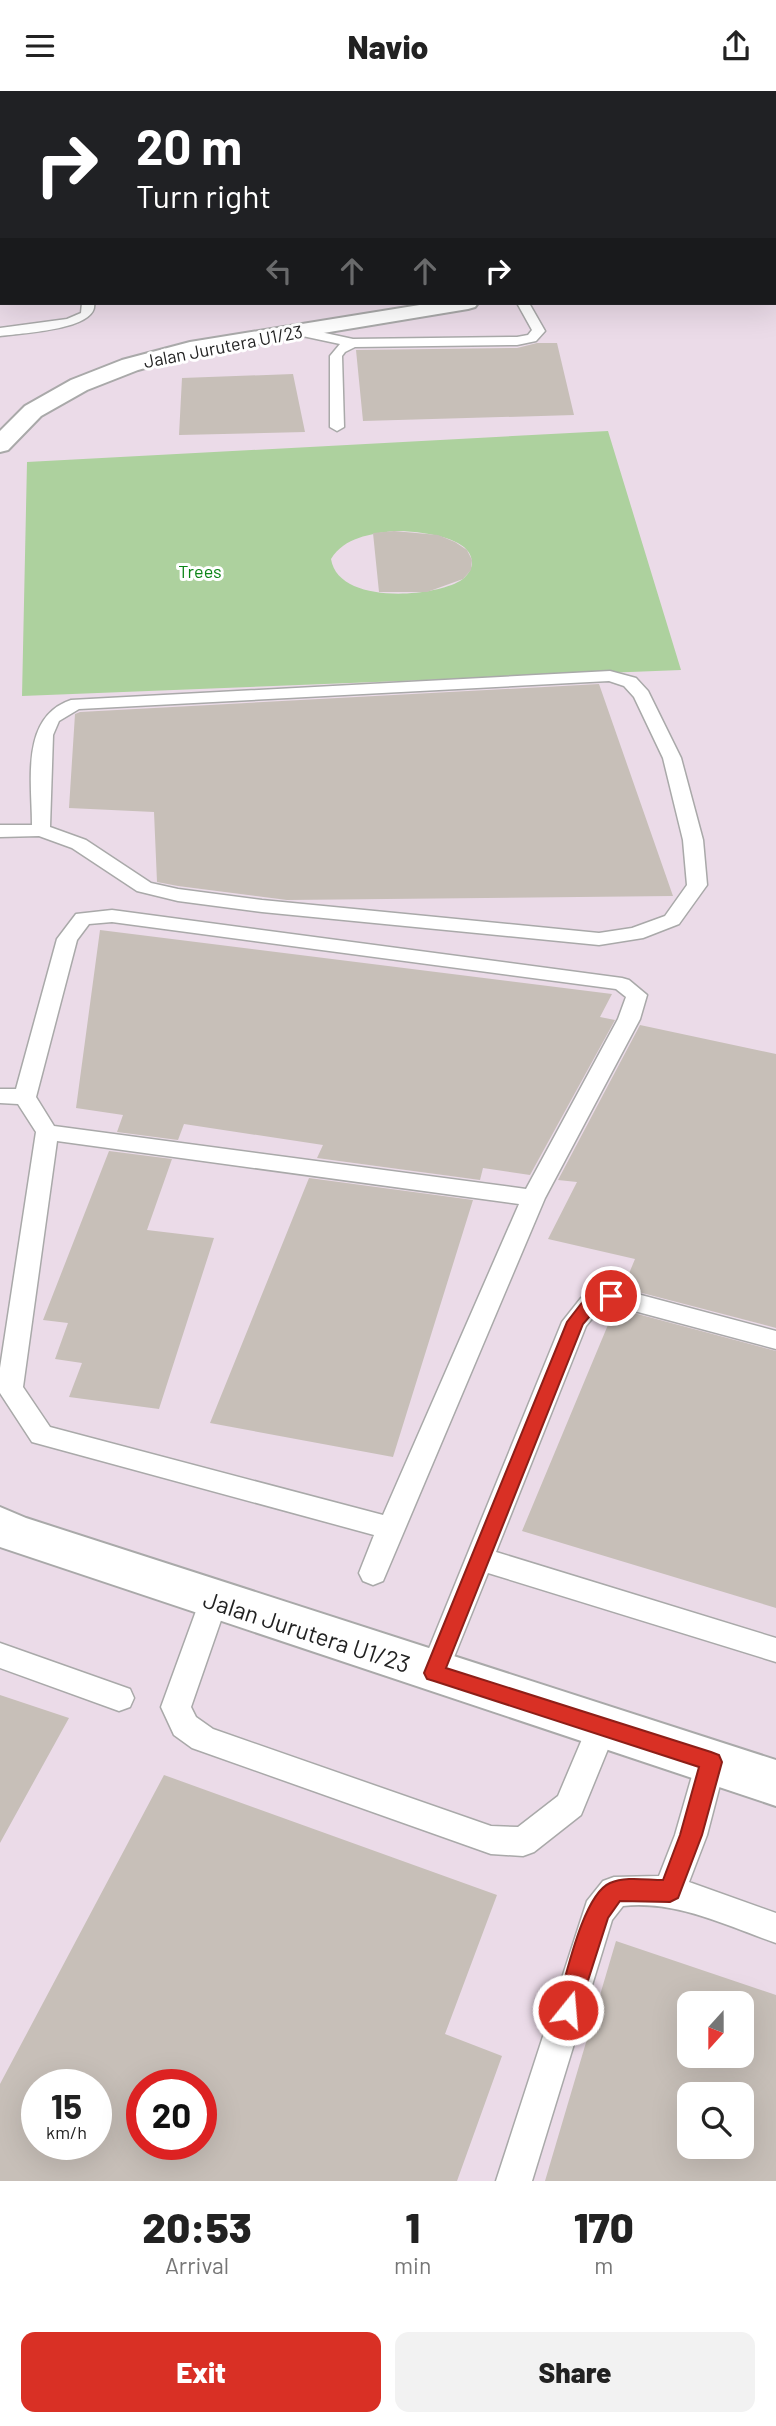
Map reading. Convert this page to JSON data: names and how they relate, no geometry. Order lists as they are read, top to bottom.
{
  "streets": {
    "street": ["Jalan Jurutera U1/23"]
  },
  "parks": ["Trees"],
  "north": "bottom",
  "page": {
    "header": "Navio",
    "turn": ["20 m", "Turn right"],
    "speed": "15 km/h",
    "limit": "20",
    "eta": [
      "20:53",
      "Arrival",
      "1",
      "min",
      "170",
      "m"
    ],
    "buttons": ["Exit", "Share"]
  }
}
